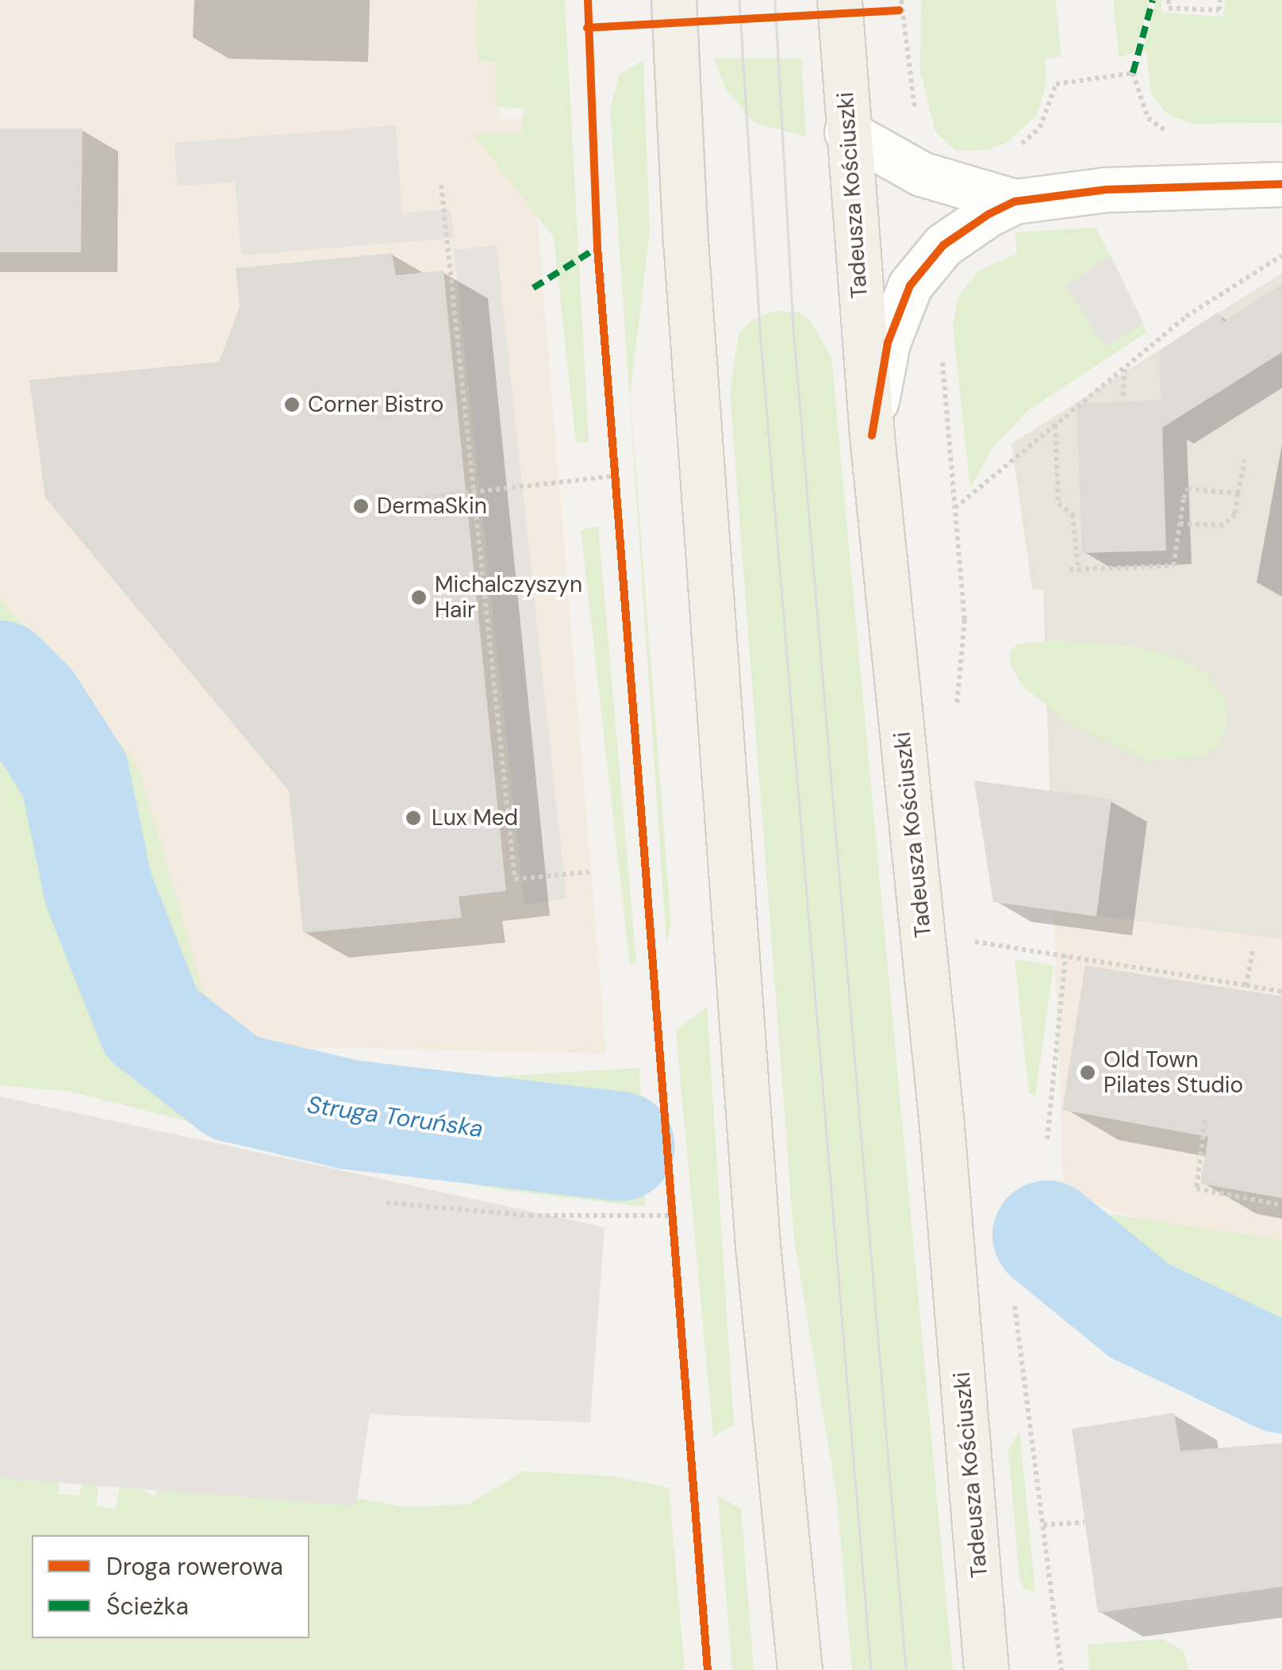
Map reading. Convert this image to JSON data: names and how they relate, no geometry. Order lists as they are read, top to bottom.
{
  "streets": {
    "main road": ["Tadeusza Kościuszki"]
  },
  "water": ["Struga Toruńska"],
  "places": [
    "Corner Bistro",
    "DermaSkin",
    "Michalczyszyn Hair",
    "Lux Med",
    "Old Town Pilates Studio"
  ],
  "legend": ["Droga rowerowa", "Ścieżka"]
}
